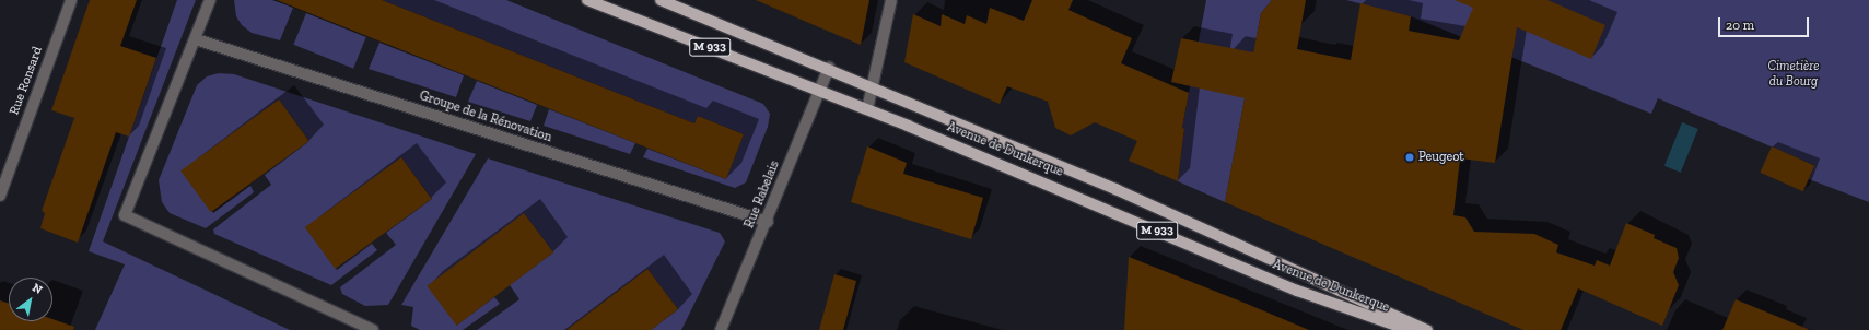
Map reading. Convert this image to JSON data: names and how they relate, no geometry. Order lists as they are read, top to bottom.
{
  "streets": {
    "main road": ["M 933", "Avenue de Dunkerque"],
    "street": ["Rue Ronsard", "Groupe de la Rénovation", "Rue Rabelais"]
  },
  "crossings": [
    ["Groupe de la Rénovation", "Rue Rabelais"],
    ["Avenue de Dunkerque", "Rue Rabelais"]
  ],
  "parks": ["Cimetière du Bourg"],
  "places": ["Peugeot"],
  "scale_bar": "20 m",
  "north": "top right"
}
